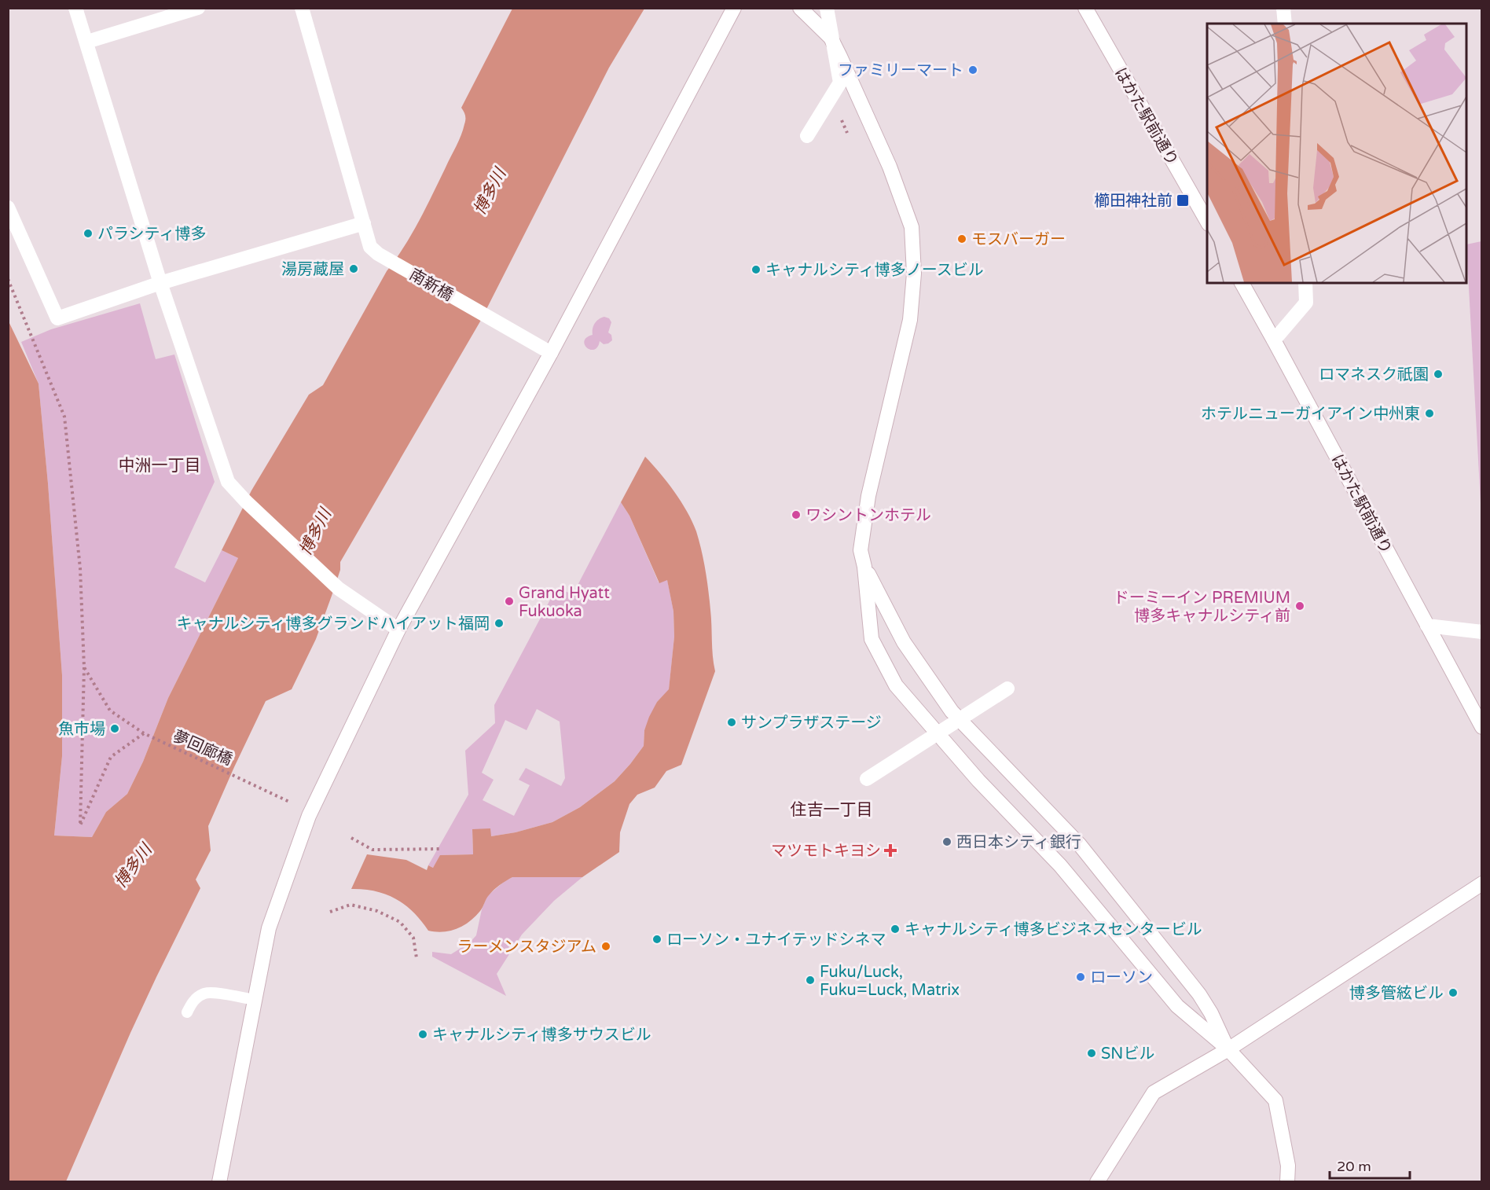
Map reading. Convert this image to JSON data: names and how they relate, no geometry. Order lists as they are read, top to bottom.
{
  "streets": {
    "street": ["はかた駅前通り", "南新橋"],
    "path": ["夢回廊橋"]
  },
  "districts": ["中洲一丁目", "住吉一丁目"],
  "water": ["博多川"],
  "places": {
    "other": [
      "ファミリーマート",
      "パラシティ博多",
      "モスバーガー",
      "湯房蔵屋",
      "キャナルシティ博多ノースビル",
      "ロマネスク祇園",
      "ホテルニューガイアイン中州東",
      "ワシントンホテル",
      "Grand Hyatt Fukuoka",
      "ドーミーイン PREMIUM 博多キャナルシティ前",
      "キャナルシティ博多グランドハイアット福岡",
      "サンプラザステージ",
      "魚市場",
      "西日本シティ銀行",
      "キャナルシティ博多ビジネスセンタービル",
      "ローソン・ユナイテッドシネマ",
      "ラーメンスタジアム",
      "ローソン",
      "Fuku/Luck, Fuku=Luck, Matrix",
      "博多管絃ビル",
      "キャナルシティ博多サウスビル",
      "SNビル"
    ],
    "transit": ["櫛田神社前"],
    "health": ["マツモトキヨシ"]
  },
  "scale_bar": "20 m"
}
